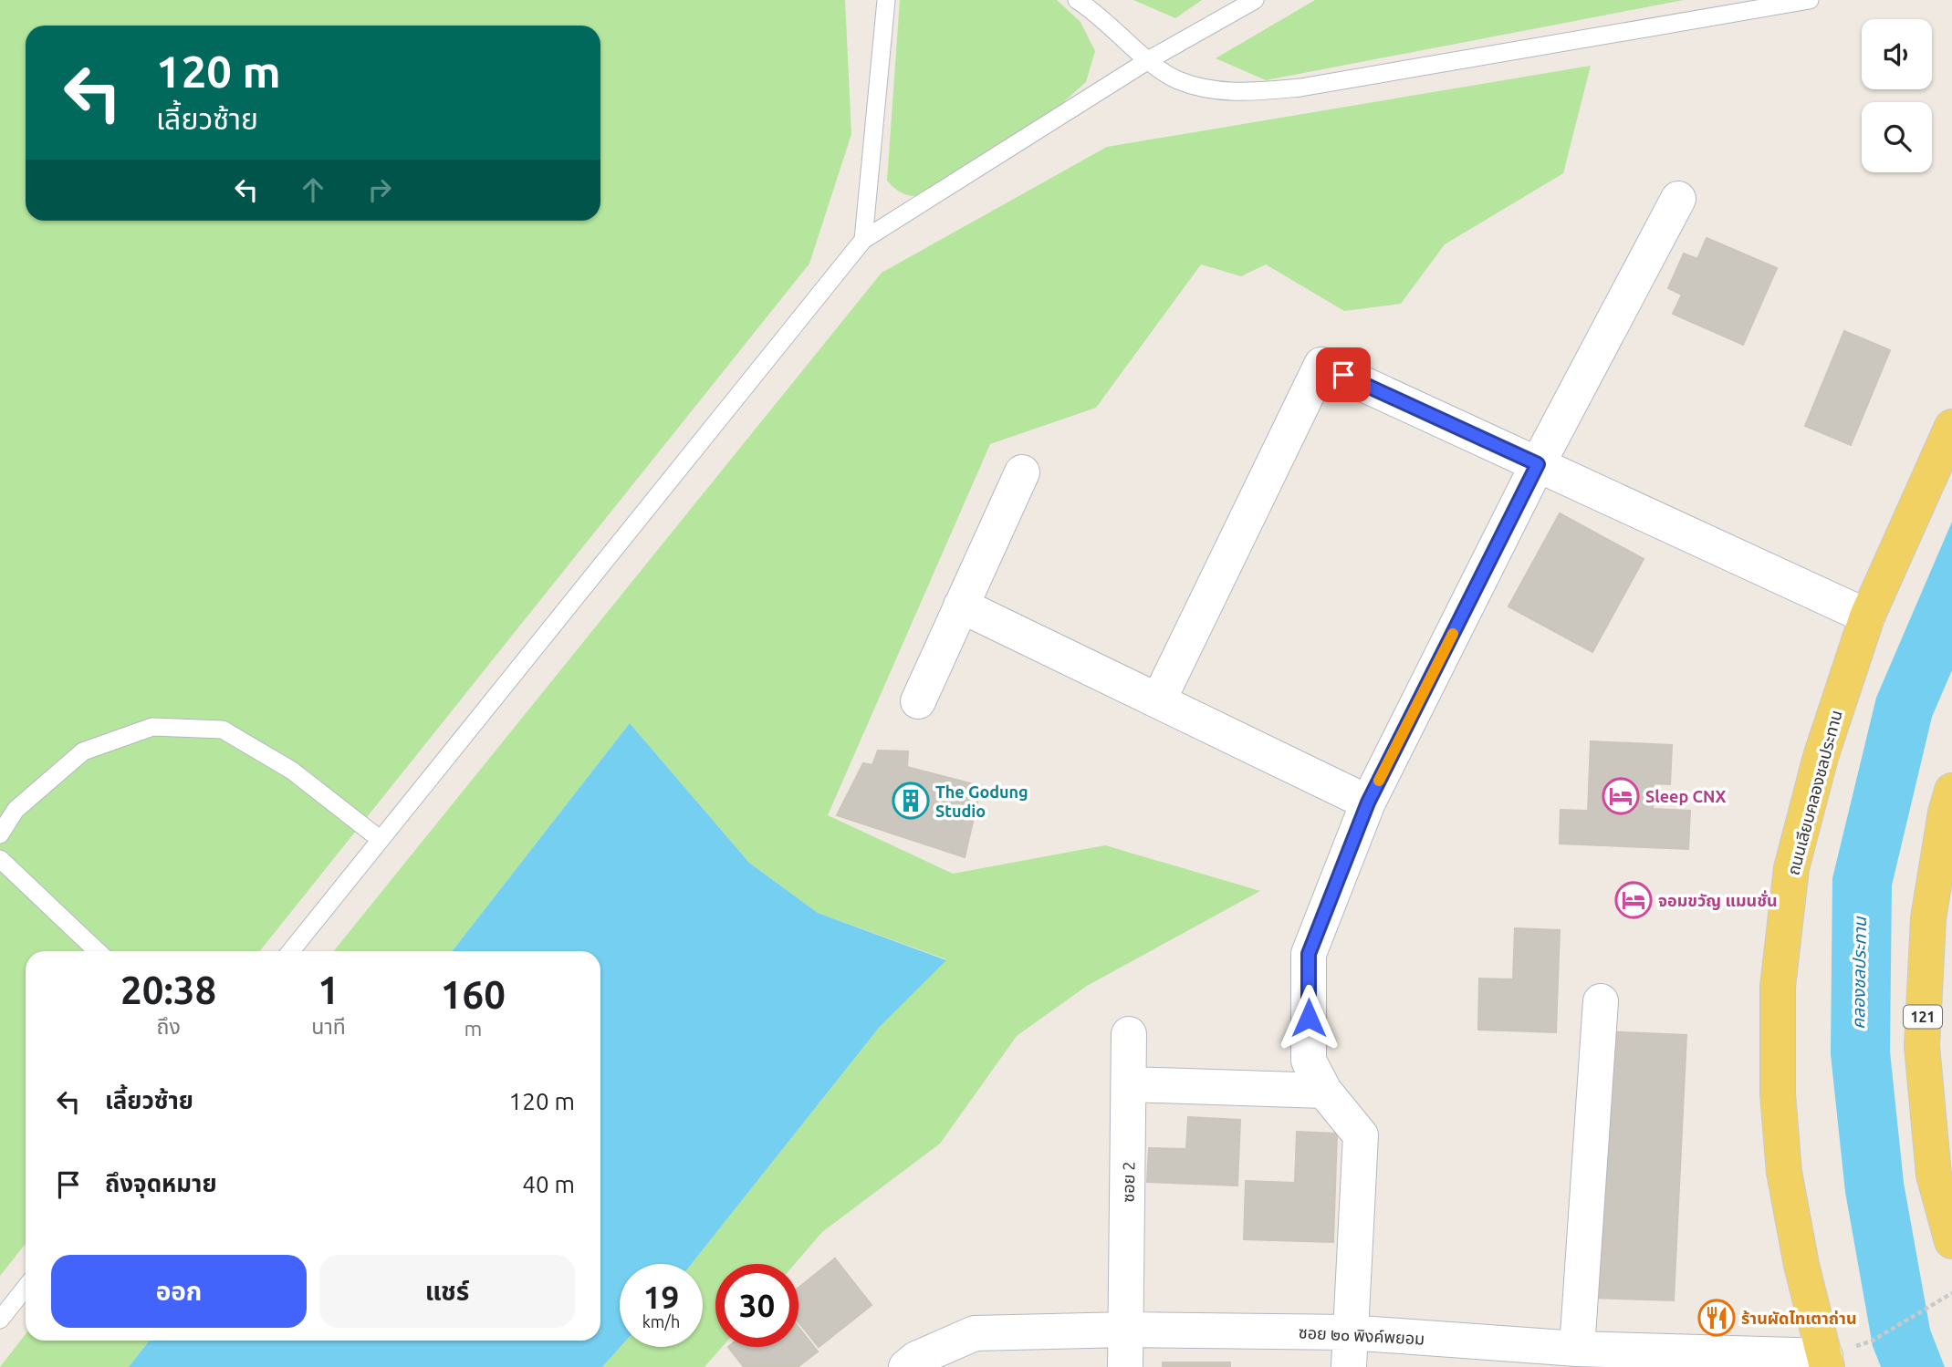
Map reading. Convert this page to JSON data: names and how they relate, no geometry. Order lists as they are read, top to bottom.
{
  "streets": {
    "main road": ["ถนนเลียบคลองชลประทาน", "121"],
    "street": ["ซอย 2", "ซอย ๒๐ พิงค์พยอม"]
  },
  "crossings": [
    ["ถนนเลียบคลองชลประทาน", "ซอย ๒๐ พิงค์พยอม"],
    ["ซอย 2", "ซอย ๒๐ พิงค์พยอม"]
  ],
  "water": ["คลองชลประทาน"],
  "places": {
    "hotel": ["Sleep CNX", "จอมขวัญ แมนชั่น"],
    "building": ["The Godung Studio"],
    "restaurant": ["ร้านผัดไทเตาถ่าน"]
  },
  "page": {
    "turn": ["120 m", "เลี้ยวซ้าย"],
    "eta": [
      "20:38",
      "ถึง",
      "1",
      "นาที",
      "160",
      "m"
    ],
    "list": [
      {
        "name": "เลี้ยวซ้าย",
        "value": "120 m"
      },
      {
        "name": "ถึงจุดหมาย",
        "value": "40 m"
      }
    ],
    "buttons": ["ออก", "แชร์"],
    "speed": "19 km/h",
    "limit": "30"
  }
}
